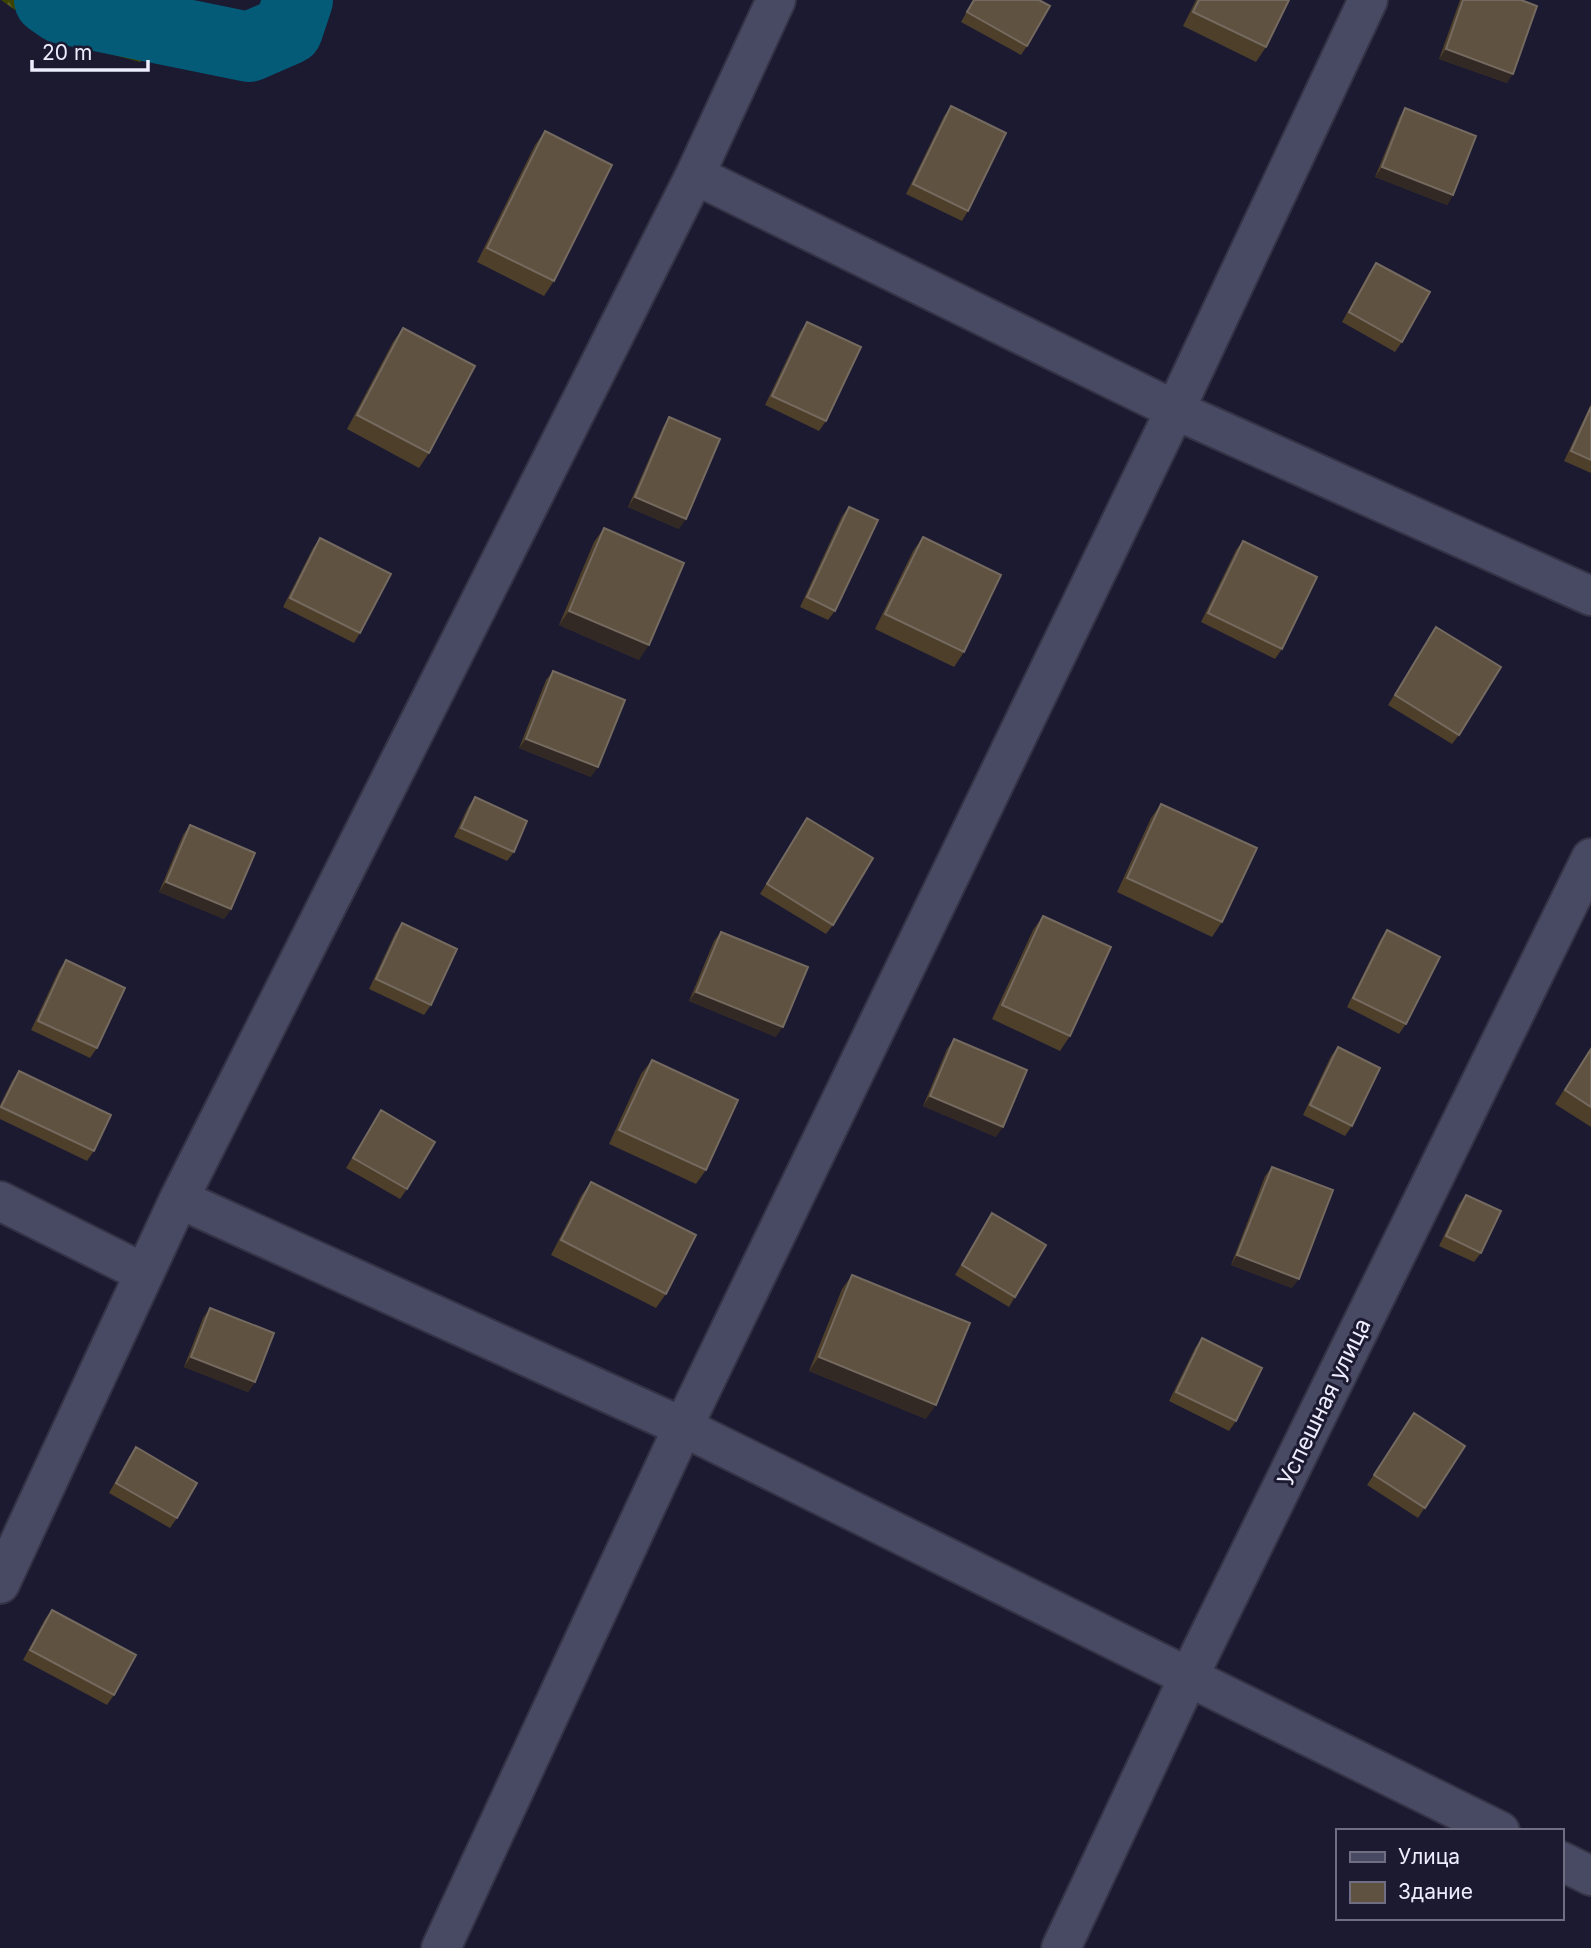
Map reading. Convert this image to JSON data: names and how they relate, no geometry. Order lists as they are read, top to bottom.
{
  "streets": {
    "street": ["Успешная улица"]
  },
  "legend": ["Улица", "Здание"],
  "scale_bar": "20 m"
}
